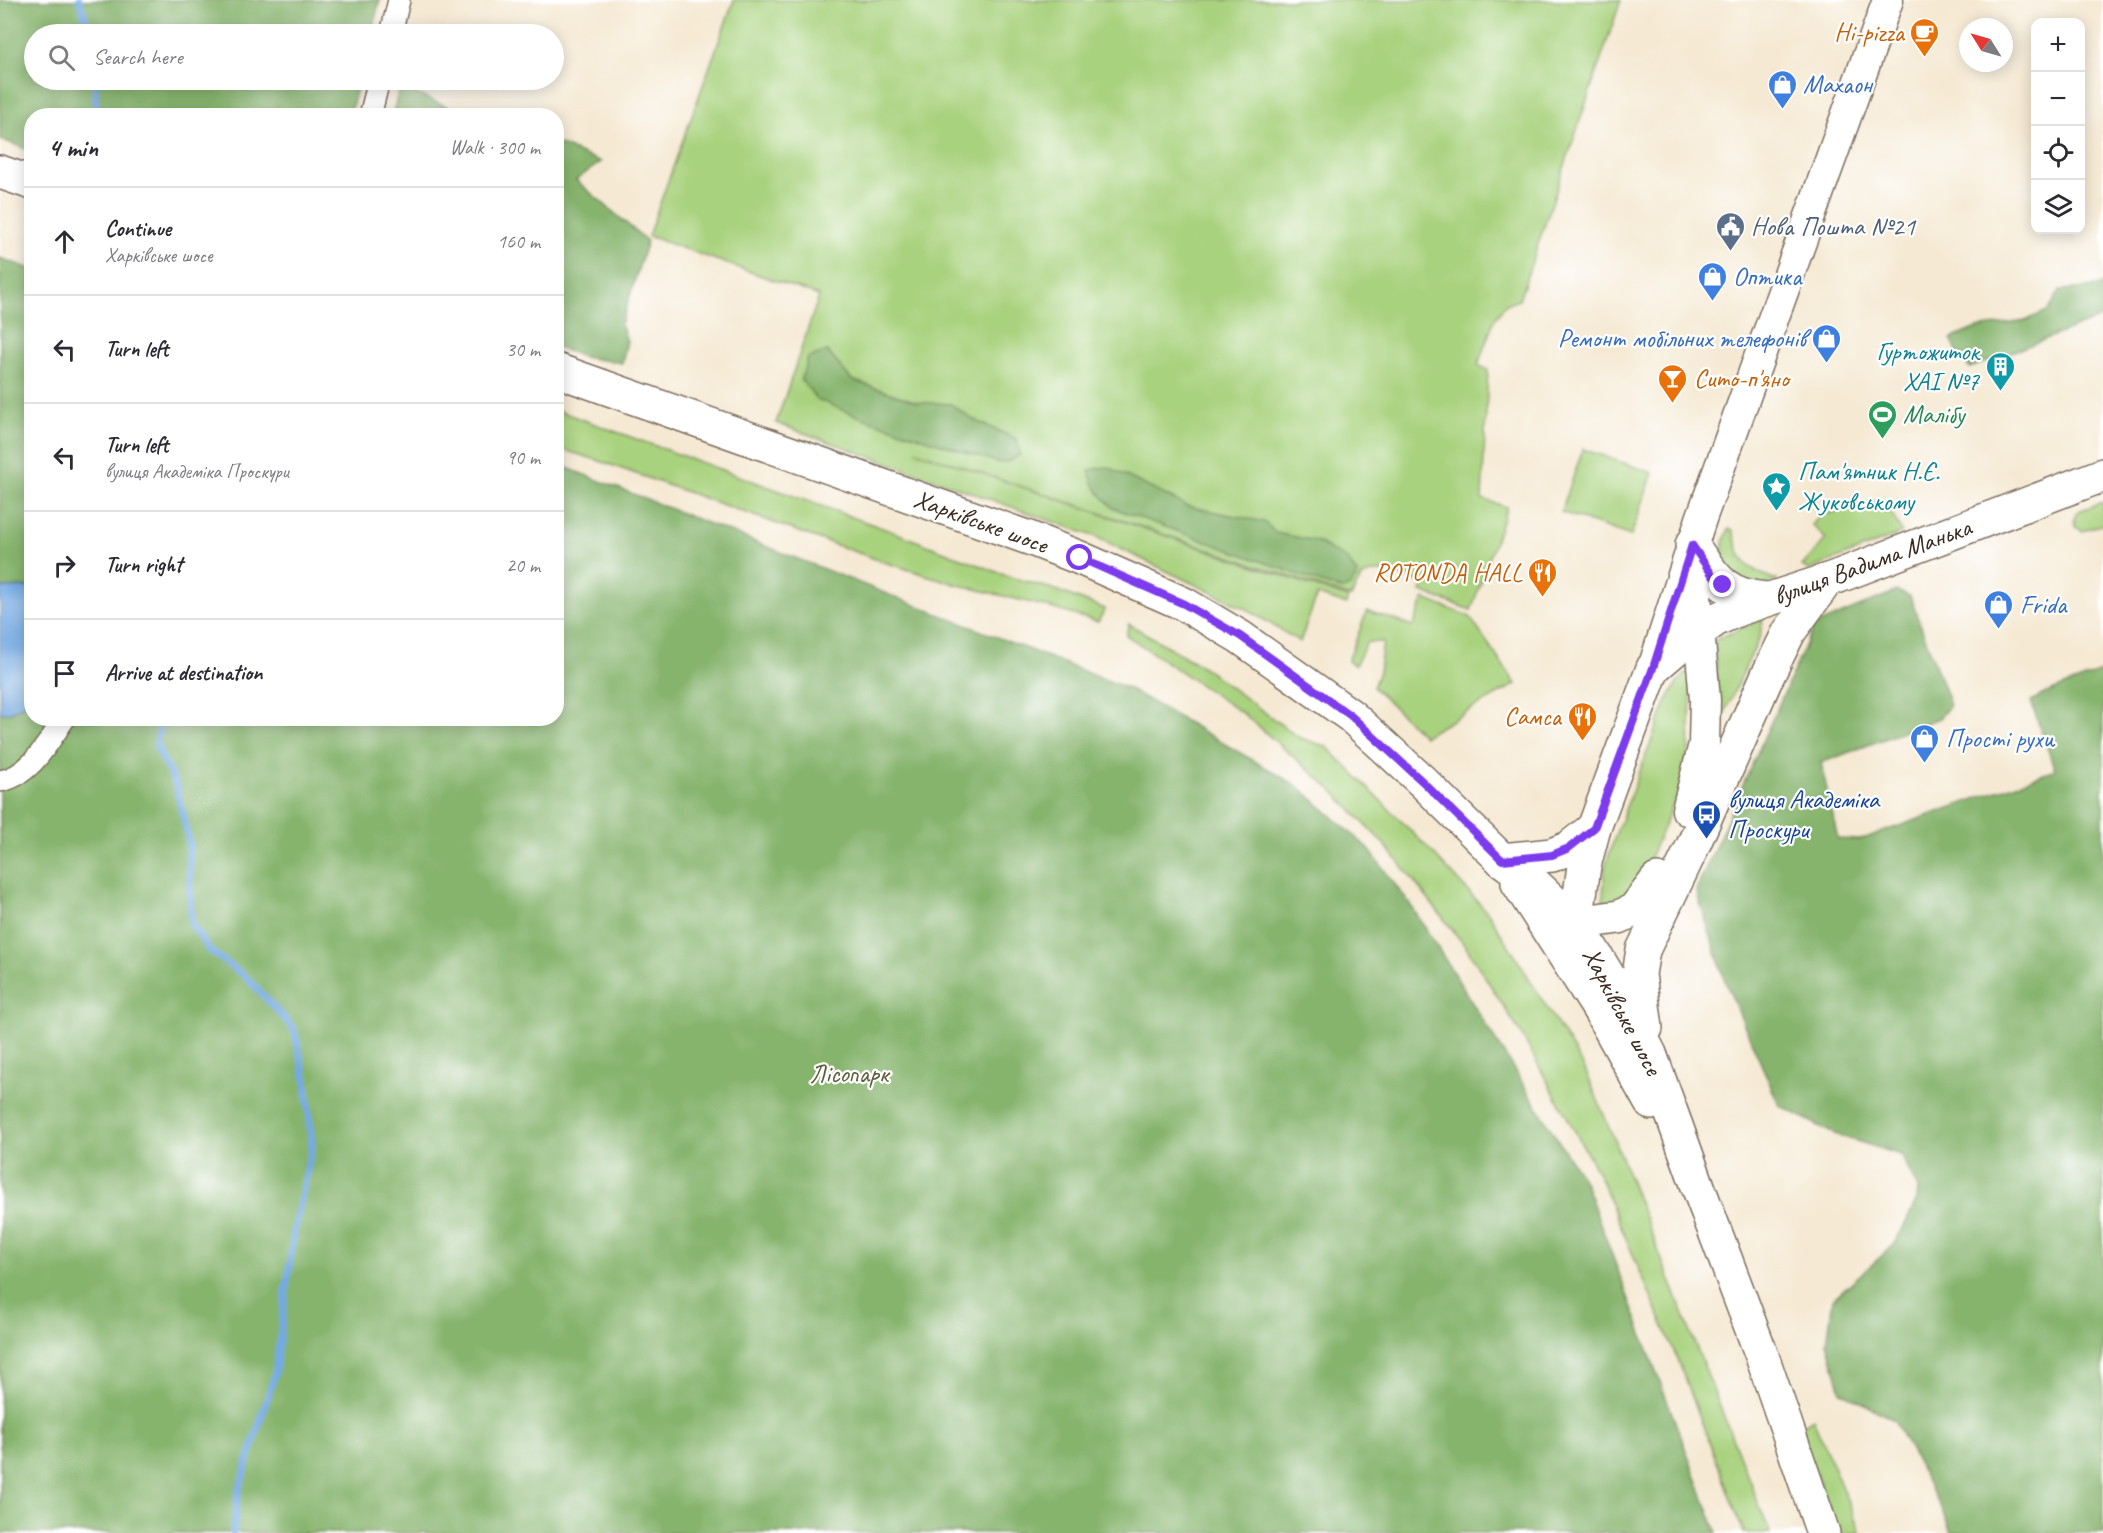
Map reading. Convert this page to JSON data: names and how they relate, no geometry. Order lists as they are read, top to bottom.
{
  "streets": {
    "main road": ["Харківське шосе", "вулиця Вадима Манька"]
  },
  "parks": ["Лісопарк"],
  "places": {
    "cafe": ["Hi-pizza"],
    "shop": [
      "Махаон",
      "Оптика",
      "Ремонт мобільних телефонів",
      "Frida",
      "Прості рухи"
    ],
    "public building": ["Нова Пошта №21"],
    "building": ["Гуртожиток ХАІ №7"],
    "bar": ["Сито-п'яно"],
    "sports": ["Малібу"],
    "place": ["Пам'ятник Н.Є. Жуковському"],
    "restaurant": ["ROTONDA HALL", "Самса"],
    "bus stop": ["вулиця Академіка Проскури"]
  },
  "north": "top left",
  "page": {
    "map_buttons": ["+", "−"],
    "search": "Search here",
    "heading": ["4 min", "Walk · 300 m"],
    "list": [
      ["Continue", "Харківське шосе", "160 m"],
      ["Turn left", "30 m"],
      ["Turn left", "вулиця Академіка Проскури", "90 m"],
      ["Turn right", "20 m"],
      "Arrive at destination"
    ]
  }
}
